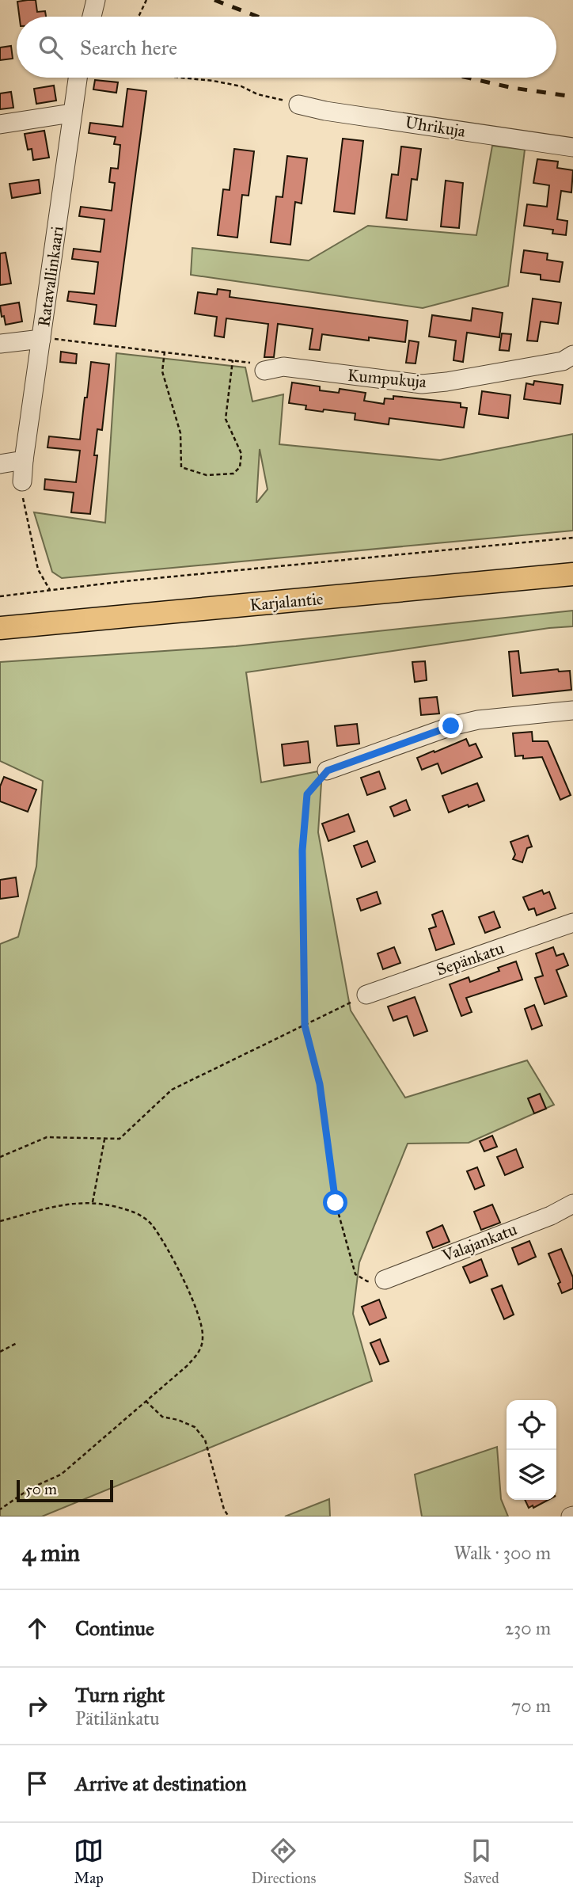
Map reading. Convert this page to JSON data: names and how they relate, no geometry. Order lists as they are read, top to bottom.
{
  "streets": {
    "main road": ["Karjalantie"],
    "street": [
      "Uhrikuja",
      "Ratavallinkaari",
      "Kumpukuja",
      "Sepänkatu",
      "Valajankatu"
    ]
  },
  "scale_bar": "50 m",
  "page": {
    "search": "Search here",
    "scale": "50 m",
    "heading": ["4 min", "Walk · 300 m"],
    "list": [
      ["Continue", "230 m"],
      ["Turn right", "Pätilänkatu", "70 m"],
      "Arrive at destination"
    ],
    "nav": ["Map", "Directions", "Saved"]
  }
}
